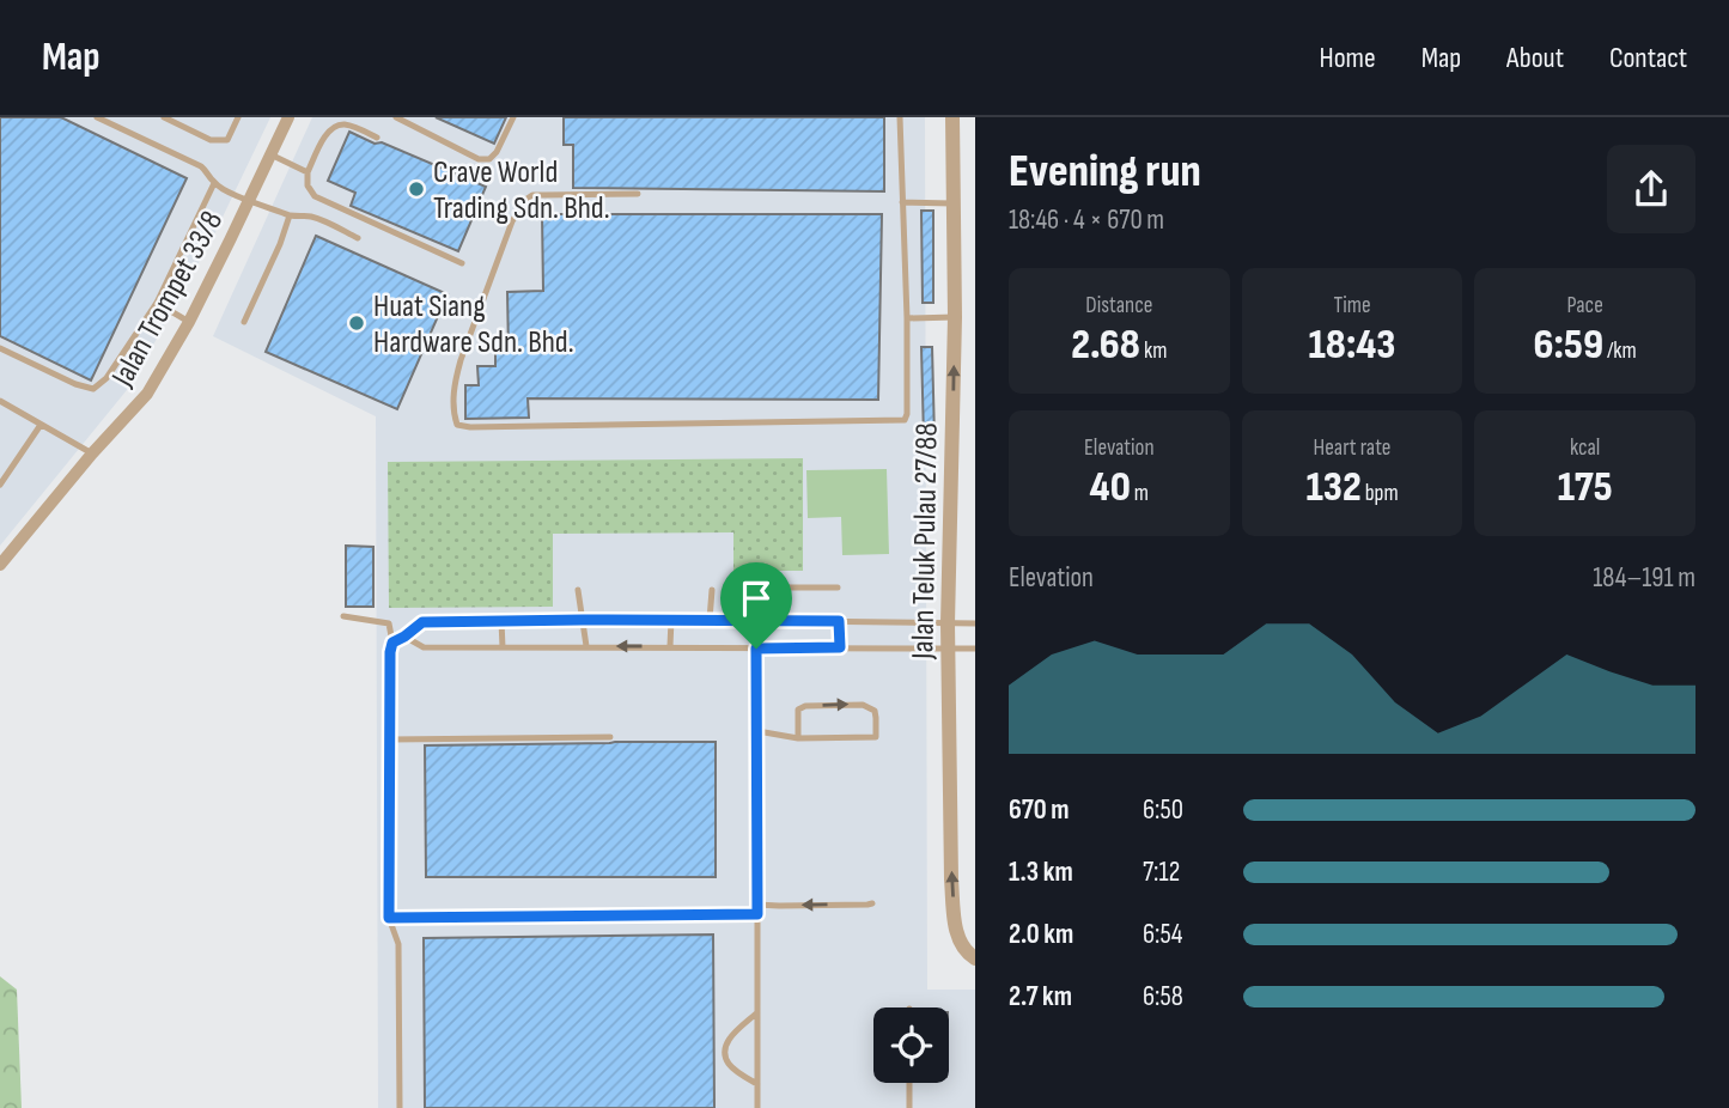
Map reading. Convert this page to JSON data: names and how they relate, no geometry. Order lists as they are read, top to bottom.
{
  "streets": {
    "street": ["Jalan Trompet 33/8", "Jalan Teluk Pulau 27/88"]
  },
  "one_way": ["Jalan Teluk Pulau 27/88"],
  "places": ["Crave World Trading Sdn. Bhd.", "Huat Siang Hardware Sdn. Bhd."],
  "page": {
    "header": "Map",
    "nav": [
      "Home",
      "Map",
      "About",
      "Contact"
    ],
    "heading": ["Evening run", "18:46 · 4 × 670 m"],
    "stats": [
      ["Distance", "2.68 km"],
      ["Time", "18:43"],
      ["Pace", "6:59 /km"],
      ["Elevation", "40 m"],
      ["Heart rate", "132 bpm"],
      ["kcal", "175"]
    ],
    "chart": ["Elevation", "184–191 m"],
    "list": [
      {
        "name": "670 m",
        "note": "6:50"
      },
      {
        "name": "1.3 km",
        "note": "7:12"
      },
      {
        "name": "2.0 km",
        "note": "6:54"
      },
      {
        "name": "2.7 km",
        "note": "6:58"
      }
    ]
  }
}
